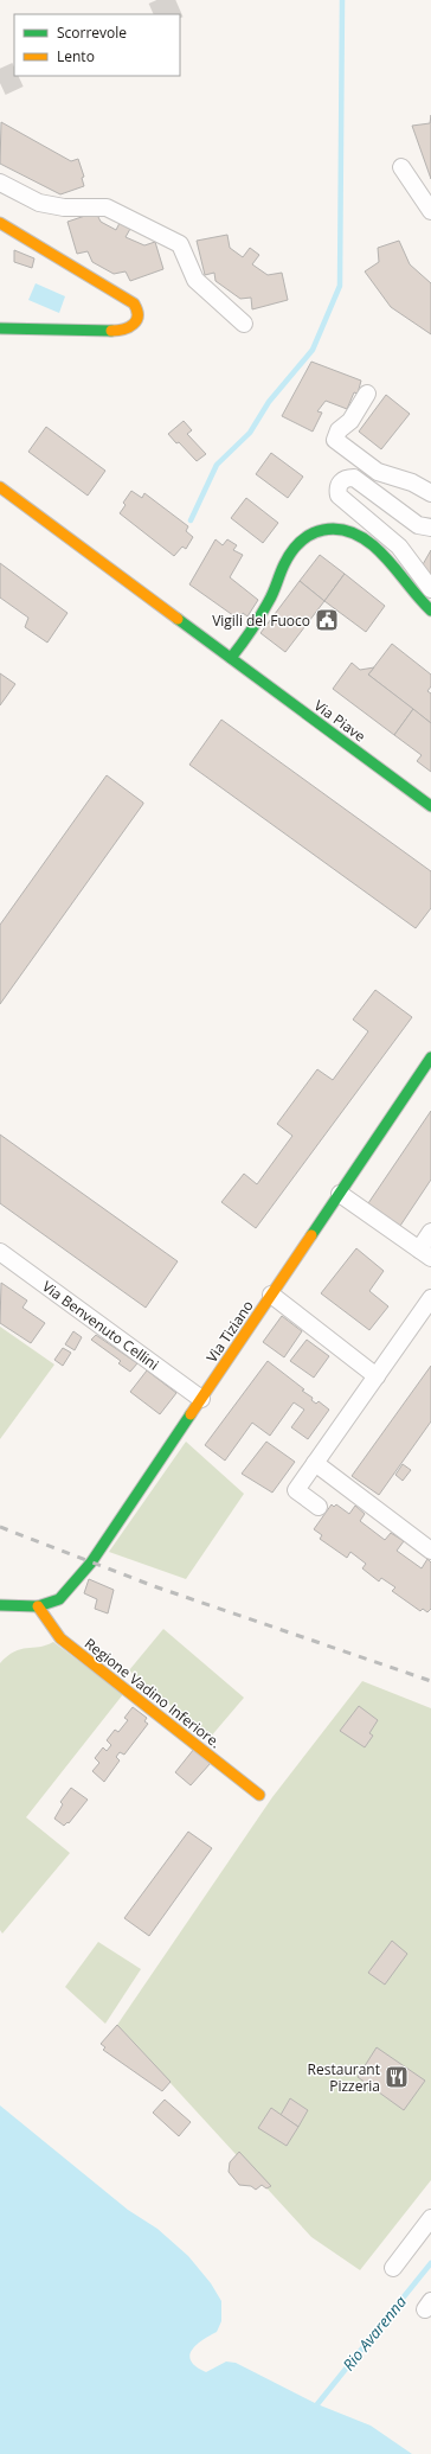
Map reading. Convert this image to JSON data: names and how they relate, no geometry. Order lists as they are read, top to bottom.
{
  "streets": {
    "street": [
      "Via Piave",
      "Via Benvenuto Cellini",
      "Via Tiziano",
      "Regione Vadino Inferiore."
    ]
  },
  "crossings": [
    ["Via Benvenuto Cellini", "Via Tiziano"],
    ["Via Tiziano", "Regione Vadino Inferiore."]
  ],
  "water": ["Rio Avarenna"],
  "places": {
    "public building": ["Vigili del Fuoco"],
    "restaurant": ["Restaurant Pizzeria"]
  },
  "legend": ["Scorrevole", "Lento"]
}
